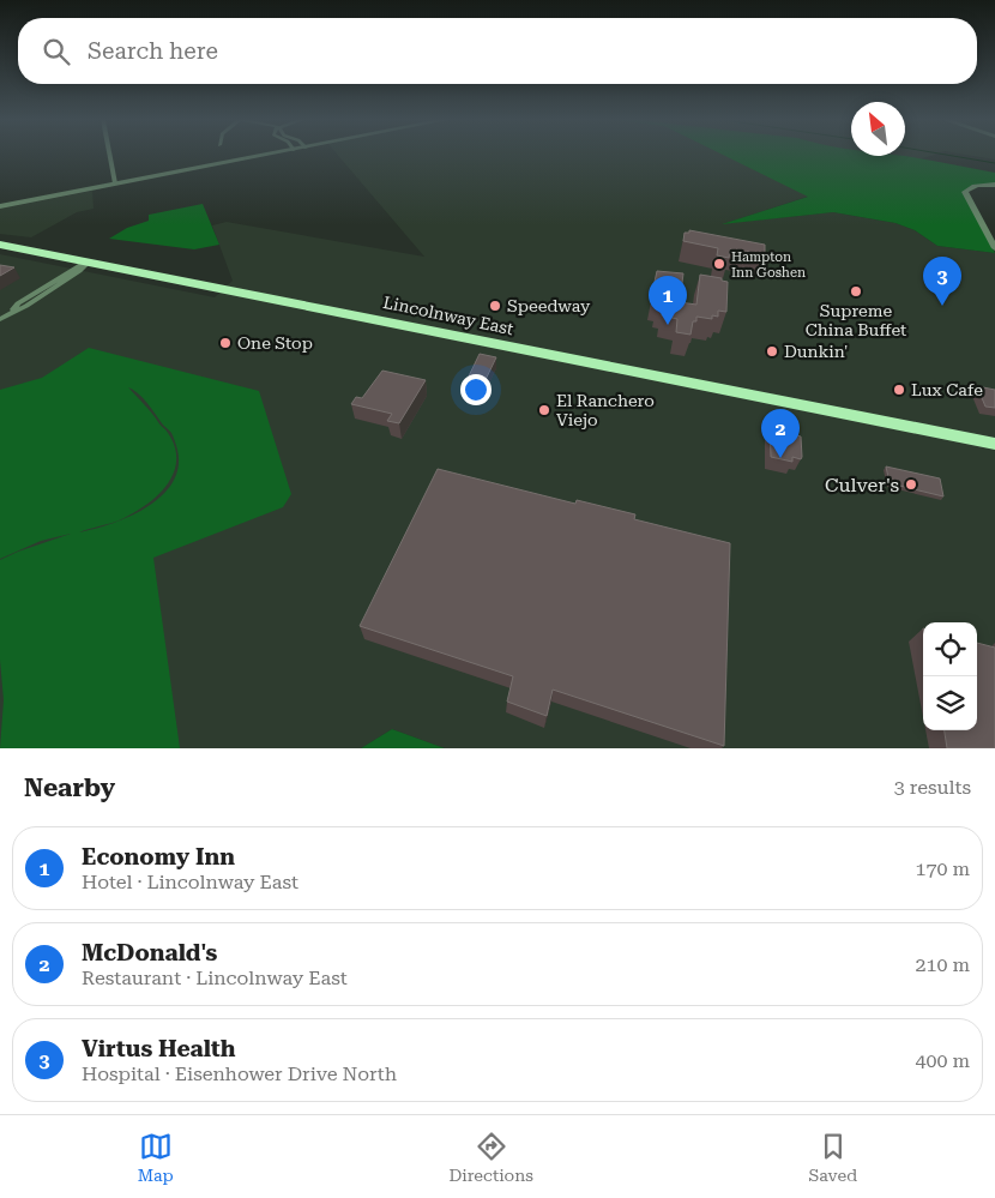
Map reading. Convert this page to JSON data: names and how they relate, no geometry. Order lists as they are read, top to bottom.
{
  "streets": {
    "highway": ["Lincolnway East"]
  },
  "places": [
    "Hampton Inn Goshen",
    "Supreme China Buffet",
    "Speedway",
    "One Stop",
    "Dunkin'",
    "Lux Cafe",
    "El Ranchero Viejo",
    "Culver's"
  ],
  "north": "top left",
  "page": {
    "search": "Search here",
    "pins": ["3", "1", "2"],
    "heading": ["Nearby", "3 results"],
    "list": [
      {
        "mark": "1",
        "name": "Economy Inn",
        "note": "Hotel · Lincolnway East",
        "value": "170 m"
      },
      {
        "mark": "2",
        "name": "McDonald's",
        "note": "Restaurant · Lincolnway East",
        "value": "210 m"
      },
      {
        "mark": "3",
        "name": "Virtus Health",
        "note": "Hospital · Eisenhower Drive North",
        "value": "400 m"
      }
    ],
    "nav": ["Map", "Directions", "Saved"]
  }
}
